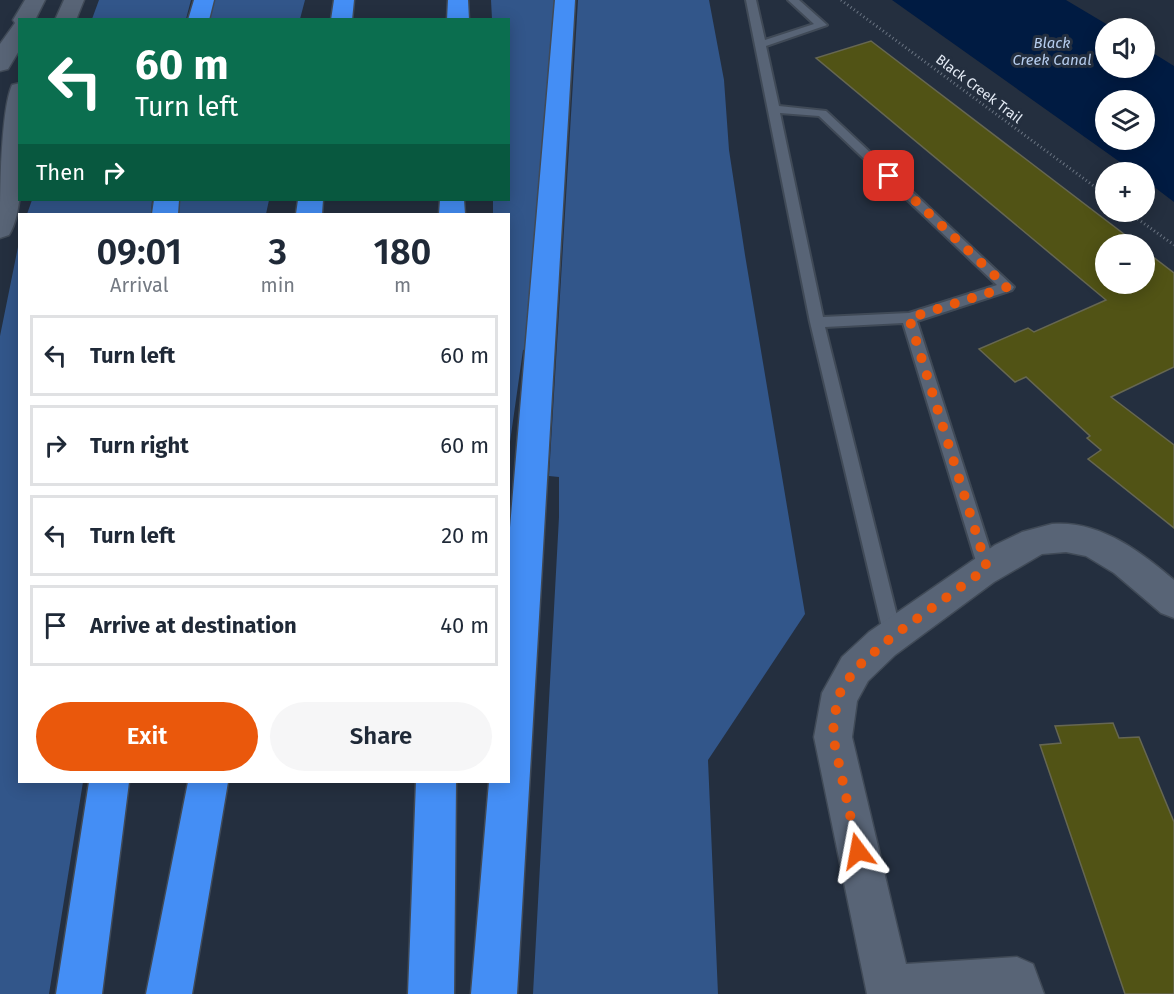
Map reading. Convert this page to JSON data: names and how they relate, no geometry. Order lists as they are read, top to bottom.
{
  "streets": {
    "path": ["Black Creek Trail"]
  },
  "water": ["Black Creek Canal"],
  "page": {
    "map_buttons": ["+", "−"],
    "turn": ["60 m", "Turn left"],
    "then": "Then",
    "eta": [
      "09:01",
      "Arrival",
      "3",
      "min",
      "180",
      "m"
    ],
    "list": [
      {
        "name": "Turn left",
        "value": "60 m"
      },
      {
        "name": "Turn right",
        "value": "60 m"
      },
      {
        "name": "Turn left",
        "value": "20 m"
      },
      {
        "name": "Arrive at destination",
        "value": "40 m"
      }
    ],
    "buttons": ["Exit", "Share"]
  }
}
